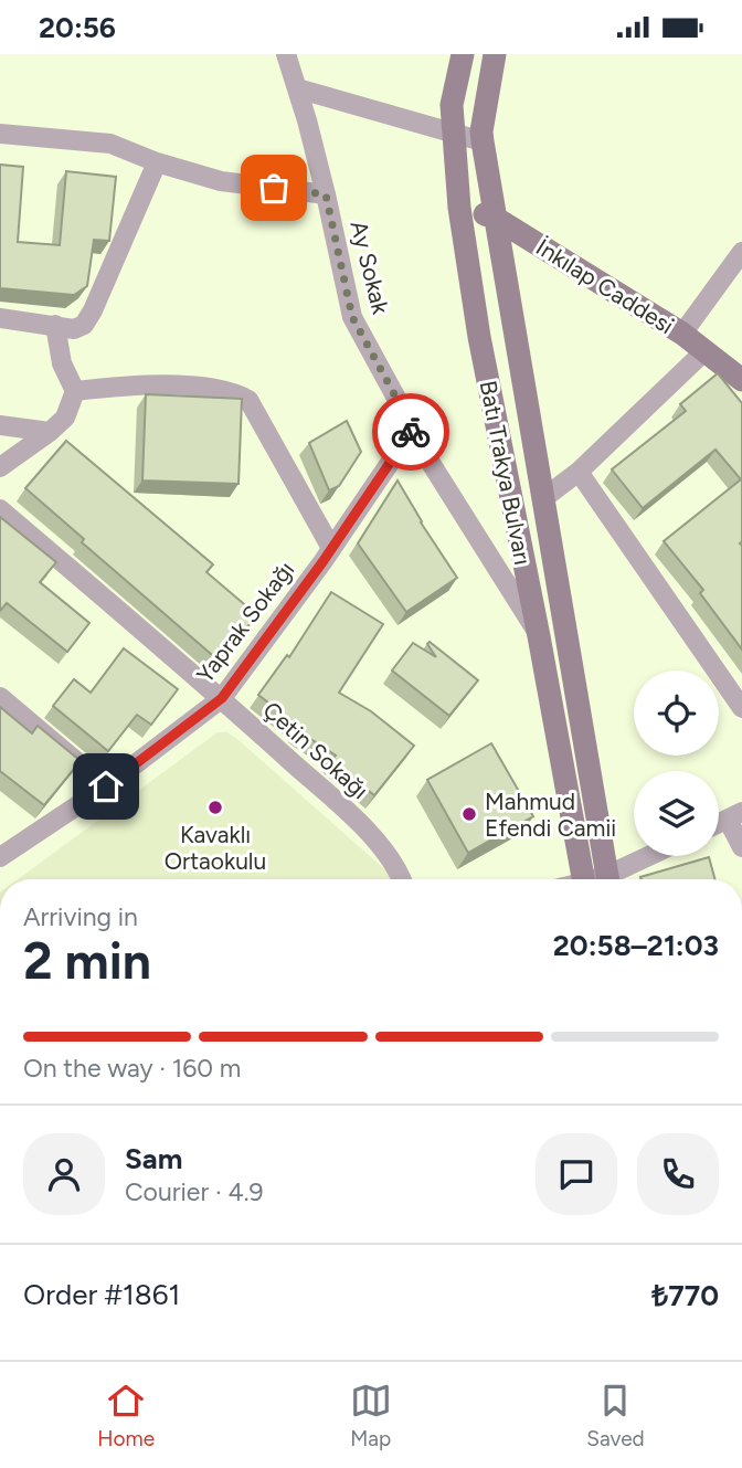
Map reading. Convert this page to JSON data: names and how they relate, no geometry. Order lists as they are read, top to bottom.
{
  "streets": {
    "main road": ["İnkılap Caddesi", "Batı Trakya Bulvarı"],
    "street": ["Ay Sokak", "Yaprak Sokağı", "Çetin Sokağı"]
  },
  "crossings": [
    ["Ay Sokak", "Batı Trakya Bulvarı"],
    ["Ay Sokak", "Yaprak Sokağı"],
    ["İnkılap Caddesi", "Batı Trakya Bulvarı"],
    ["Yaprak Sokağı", "Çetin Sokağı"]
  ],
  "places": ["Kavaklı Ortaokulu", "Mahmud Efendi Camii"],
  "page": {
    "status": "20:56",
    "heading": ["2 min", "Arriving in", "20:58–21:03"],
    "panel": [
      "Sam",
      "Courier · 4.9",
      "Order #1861",
      "₺770"
    ],
    "bar": "On the way · 160 m",
    "tabs": ["Home", "Map", "Saved"]
  }
}
